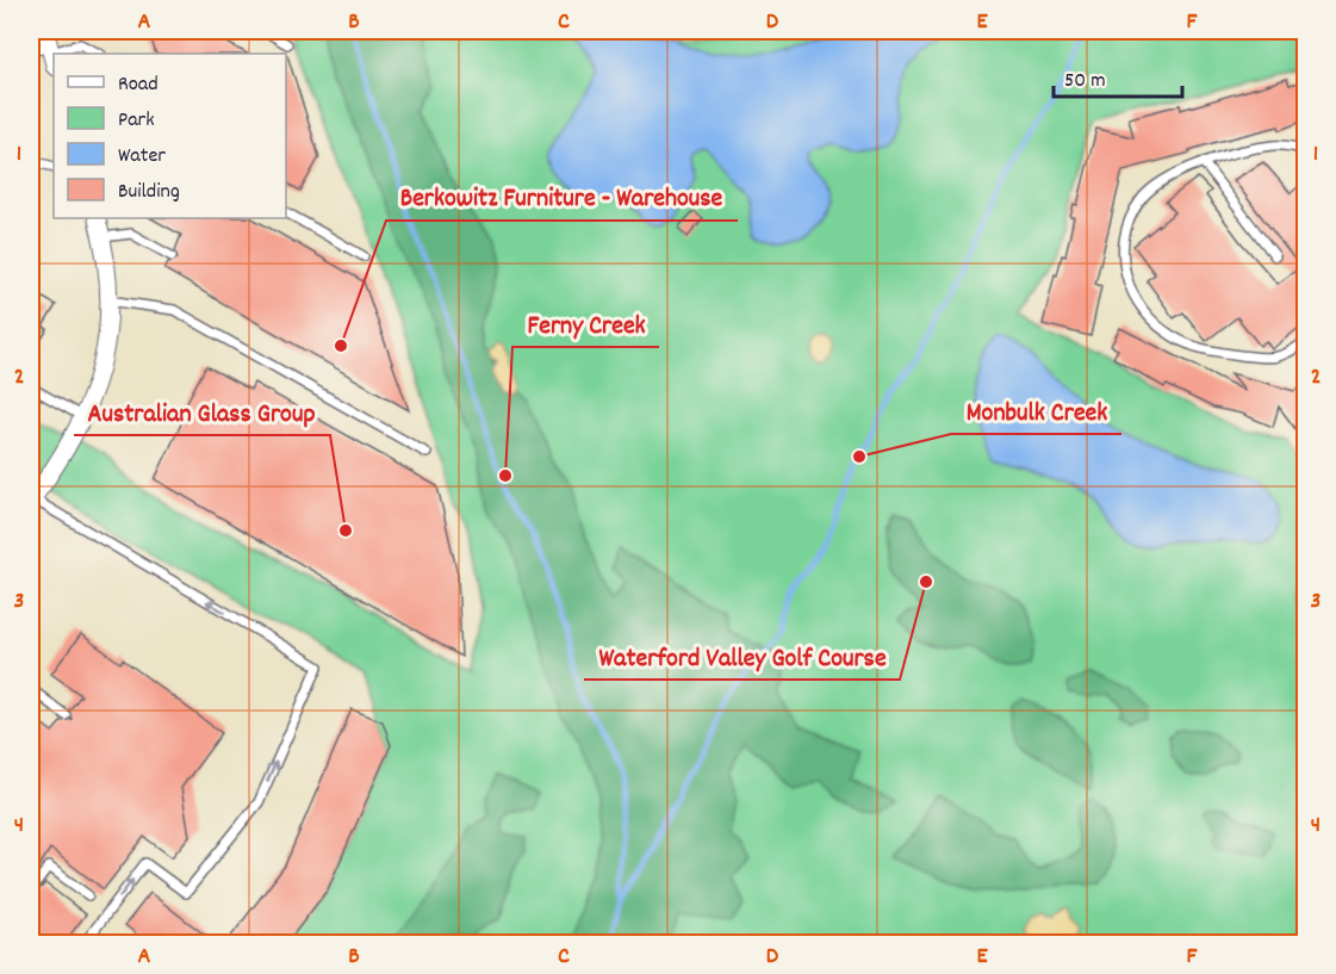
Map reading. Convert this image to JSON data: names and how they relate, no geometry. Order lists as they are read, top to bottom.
{
  "places": [
    "Berkowitz Furniture - Warehouse",
    "Monbulk Creek",
    "Ferny Creek",
    "Australian Glass Group",
    "Waterford Valley Golf Course"
  ],
  "legend": [
    "Road",
    "Park",
    "Water",
    "Building"
  ],
  "scale_bar": "50 m",
  "grid": {
    "columns": [
      "A",
      "B",
      "C",
      "D",
      "E",
      "F"
    ],
    "rows": [
      "1",
      "2",
      "3",
      "4"
    ]
  }
}
